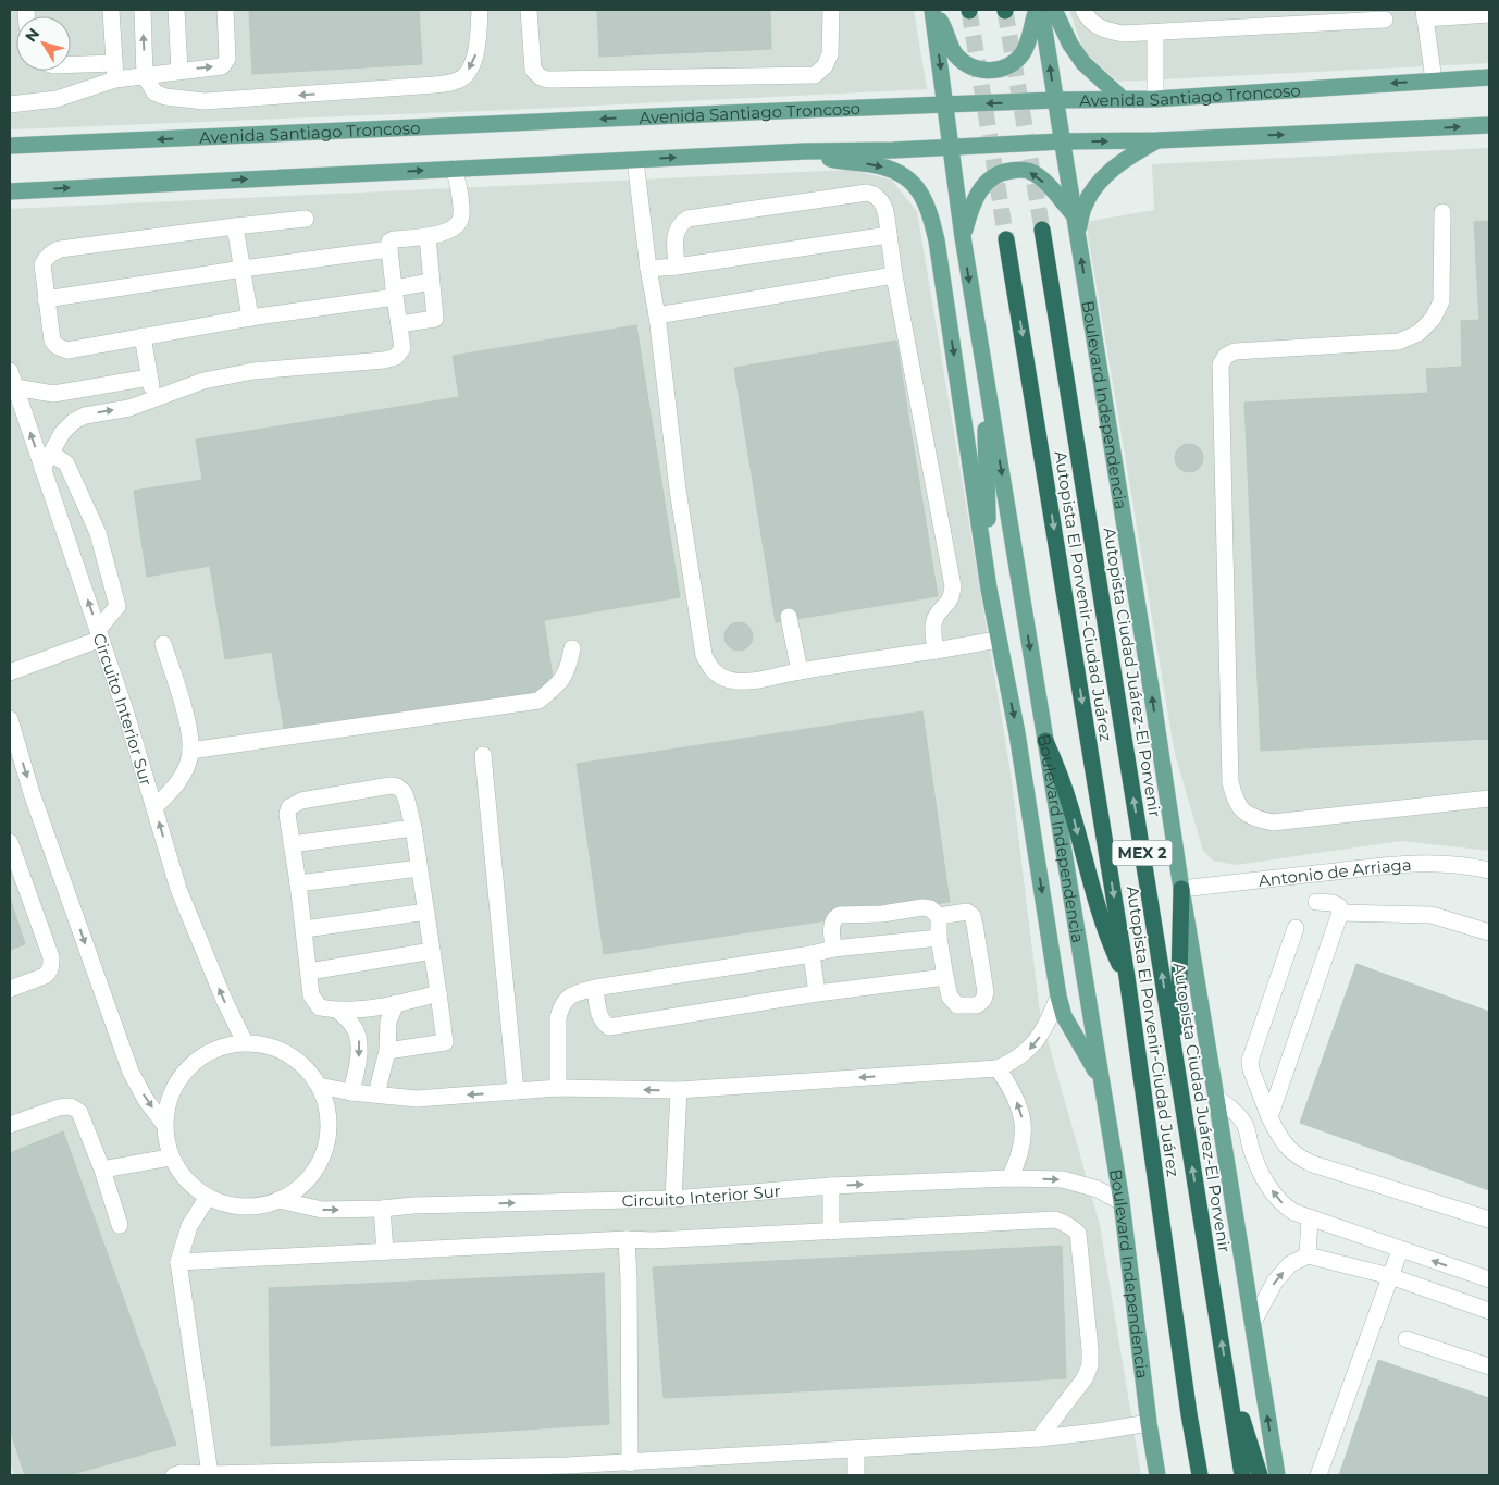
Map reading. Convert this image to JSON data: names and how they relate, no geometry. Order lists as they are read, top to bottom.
{
  "streets": {
    "highway": ["Autopista El Porvenir-Ciudad Juárez", "Autopista Ciudad Juárez-El Porvenir", "MEX 2"],
    "main road": ["Avenida Santiago Troncoso", "Boulevard Independencia"],
    "street": ["Circuito Interior Sur", "Antonio de Arriaga"]
  },
  "crossings": [
    ["Avenida Santiago Troncoso", "Boulevard Independencia"],
    ["Boulevard Independencia", "Circuito Interior Sur"],
    ["Boulevard Independencia", "Antonio de Arriaga"]
  ],
  "north": "top left"
}
